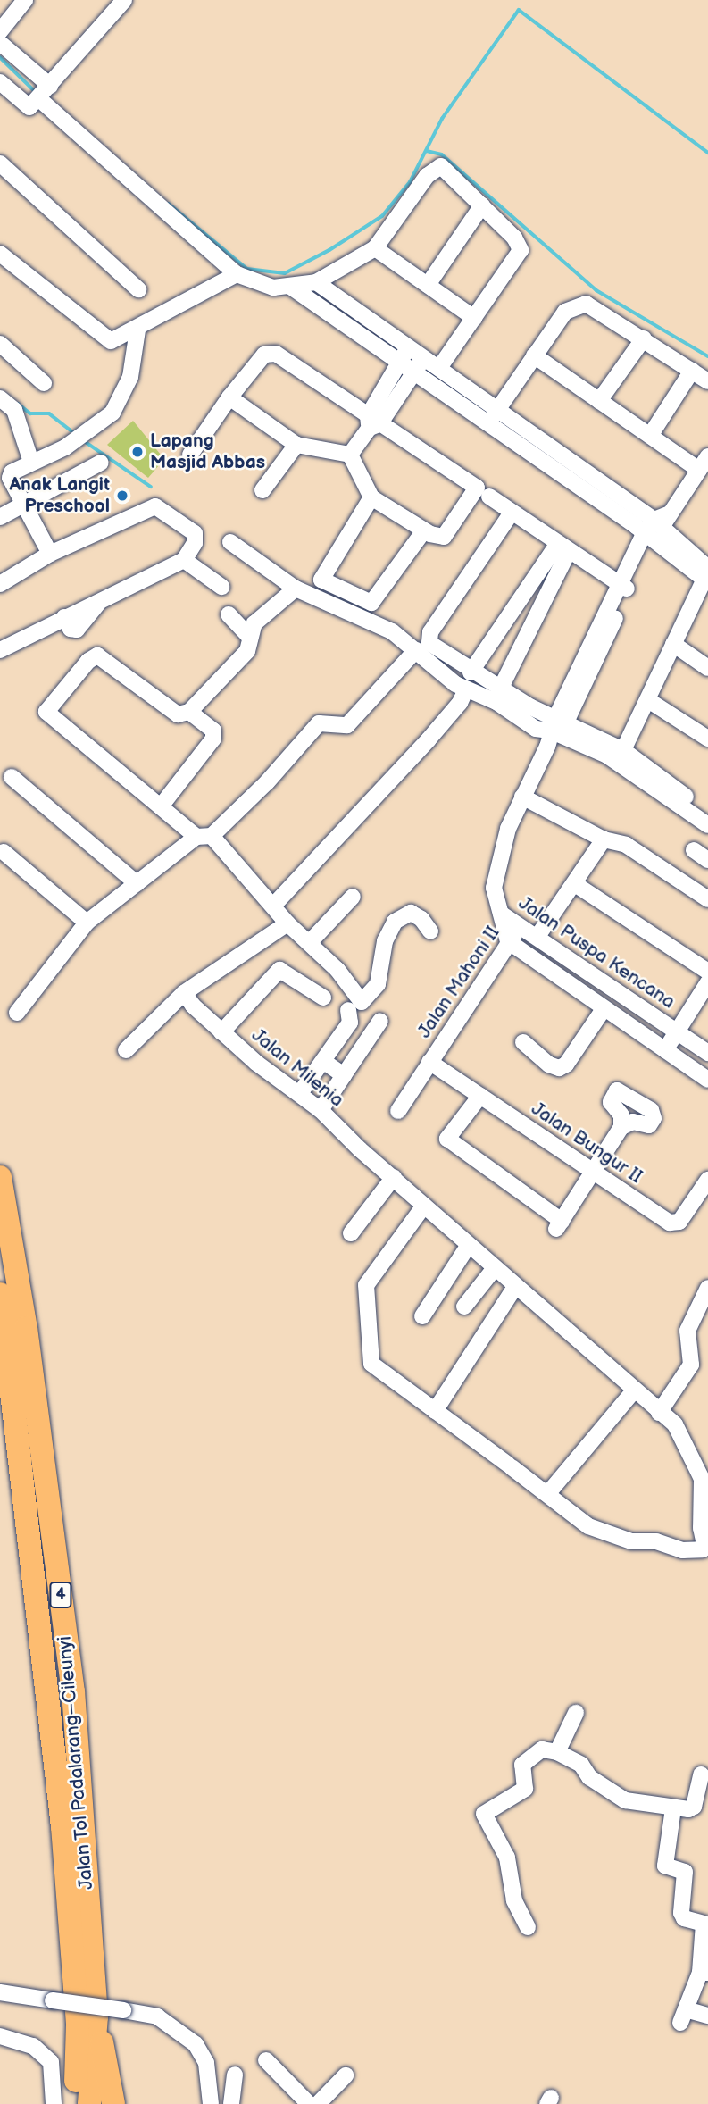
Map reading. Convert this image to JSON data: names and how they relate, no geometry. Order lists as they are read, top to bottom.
{
  "streets": {
    "highway": ["4", "Jalan Tol Padalarang–Cileunyi"],
    "street": [
      "Jalan Puspa Kencana",
      "Jalan Mahoni II",
      "Jalan Milenia",
      "Jalan Bungur II"
    ]
  },
  "crossings": [
    ["Jalan Puspa Kencana", "Jalan Mahoni II"],
    ["Jalan Mahoni II", "Jalan Bungur II"],
    ["4", "Jalan Tol Padalarang–Cileunyi"]
  ],
  "places": ["Lapang Masjid Abbas", "Anak Langit Preschool"]
}
